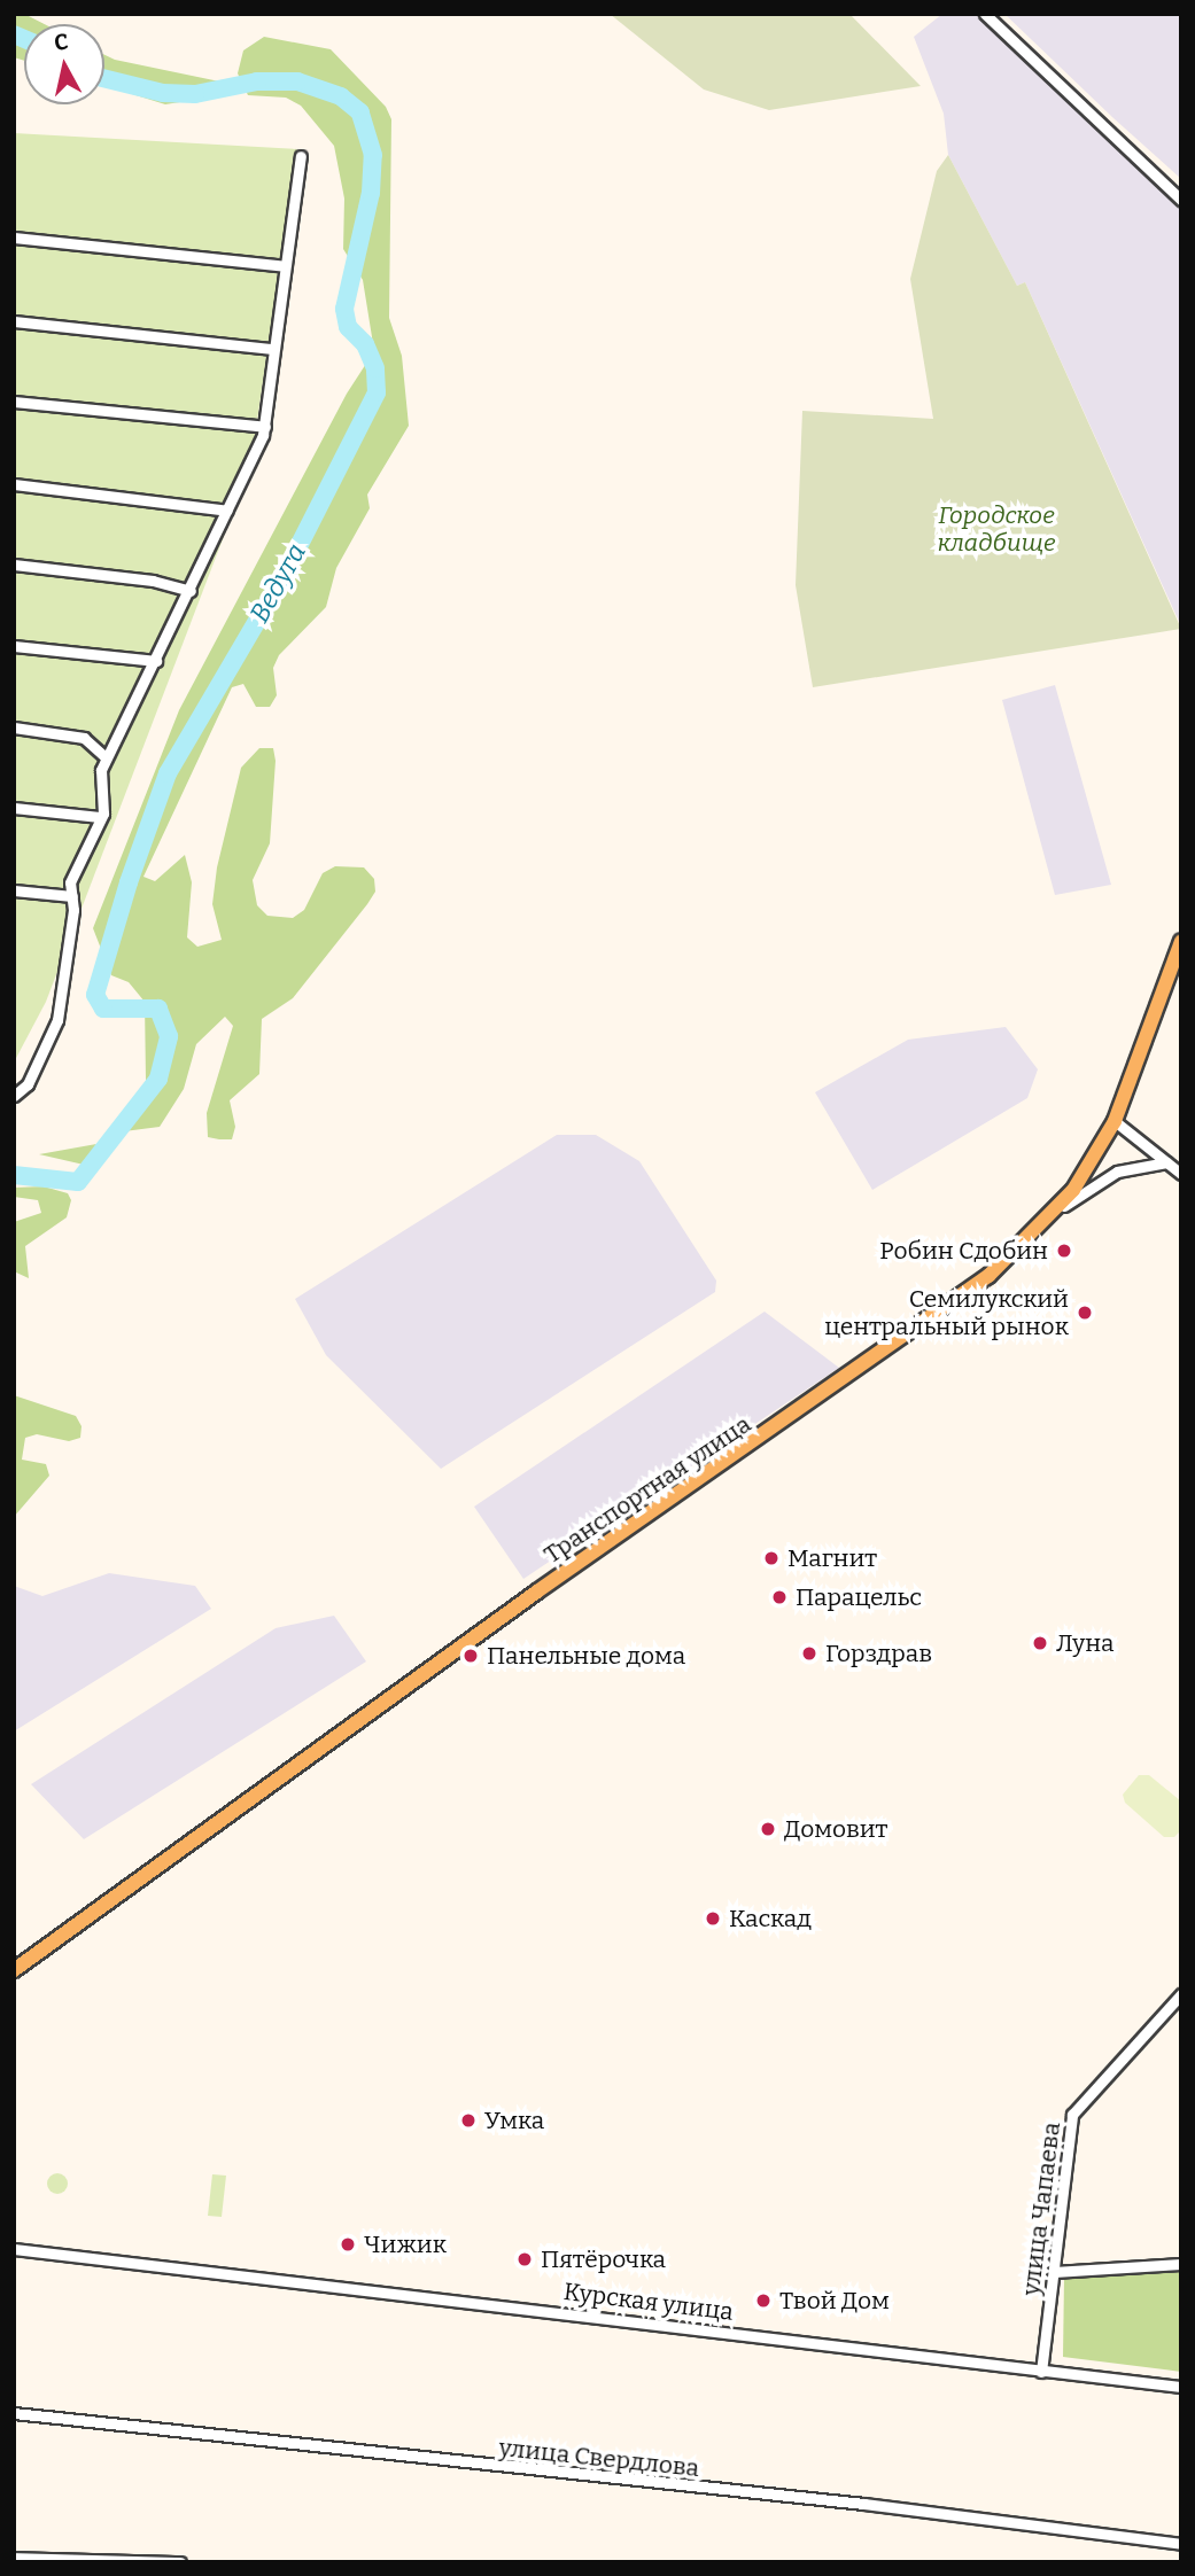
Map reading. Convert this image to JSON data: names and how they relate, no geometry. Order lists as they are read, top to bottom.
{
  "streets": {
    "main road": ["Транспортная улица"],
    "street": ["улица Чапаева", "Курская улица", "улица Свердлова"]
  },
  "crossings": [
    ["улица Чапаева", "Курская улица"]
  ],
  "water": ["Ведуга"],
  "parks": ["Городское кладбище"],
  "places": [
    "Робин Сдобин",
    "Семилукский центральный рынок",
    "Магнит",
    "Парацельс",
    "Луна",
    "Горздрав",
    "Панельные дома",
    "Домовит",
    "Каскад",
    "Умка",
    "Чижик",
    "Пятёрочка",
    "Твой Дом"
  ],
  "north": "top"
}
